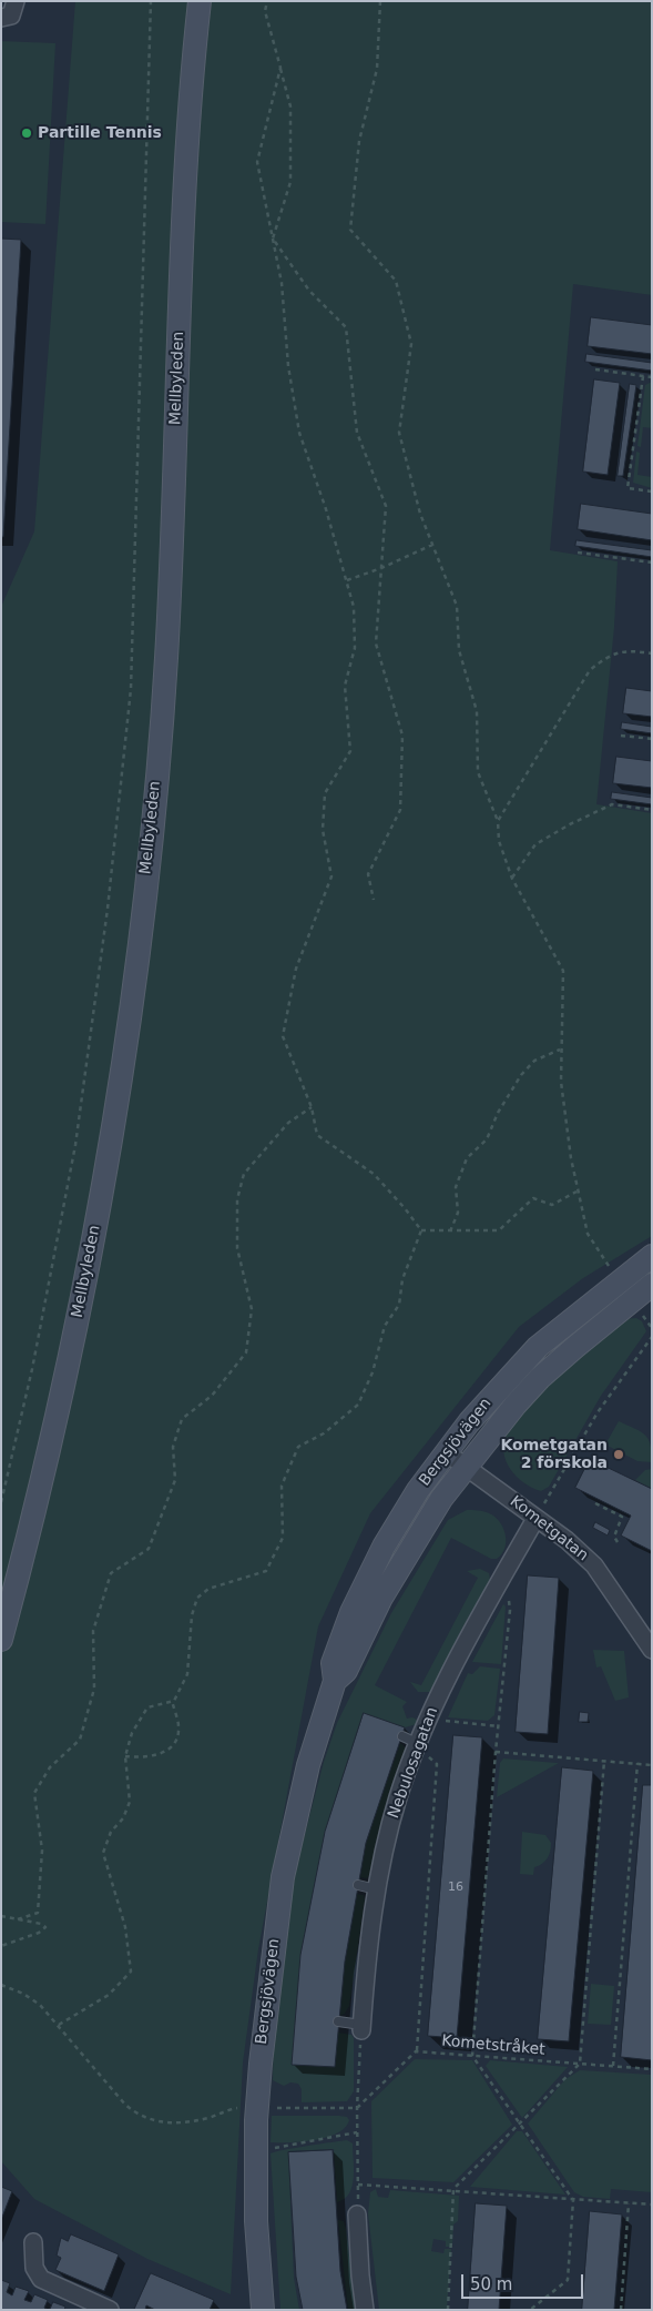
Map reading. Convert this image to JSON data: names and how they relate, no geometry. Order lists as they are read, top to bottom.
{
  "streets": {
    "street": [
      "Mellbyleden",
      "Bergsjövägen",
      "Kometgatan",
      "Nebulosagatan"
    ],
    "path": ["Kometstråket"]
  },
  "crossings": [
    ["Bergsjövägen", "Kometgatan"],
    ["Kometgatan", "Nebulosagatan"]
  ],
  "places": ["Partille Tennis", "Kometgatan 2 förskola"],
  "house_numbers": ["16"],
  "scale_bar": "50 m"
}
